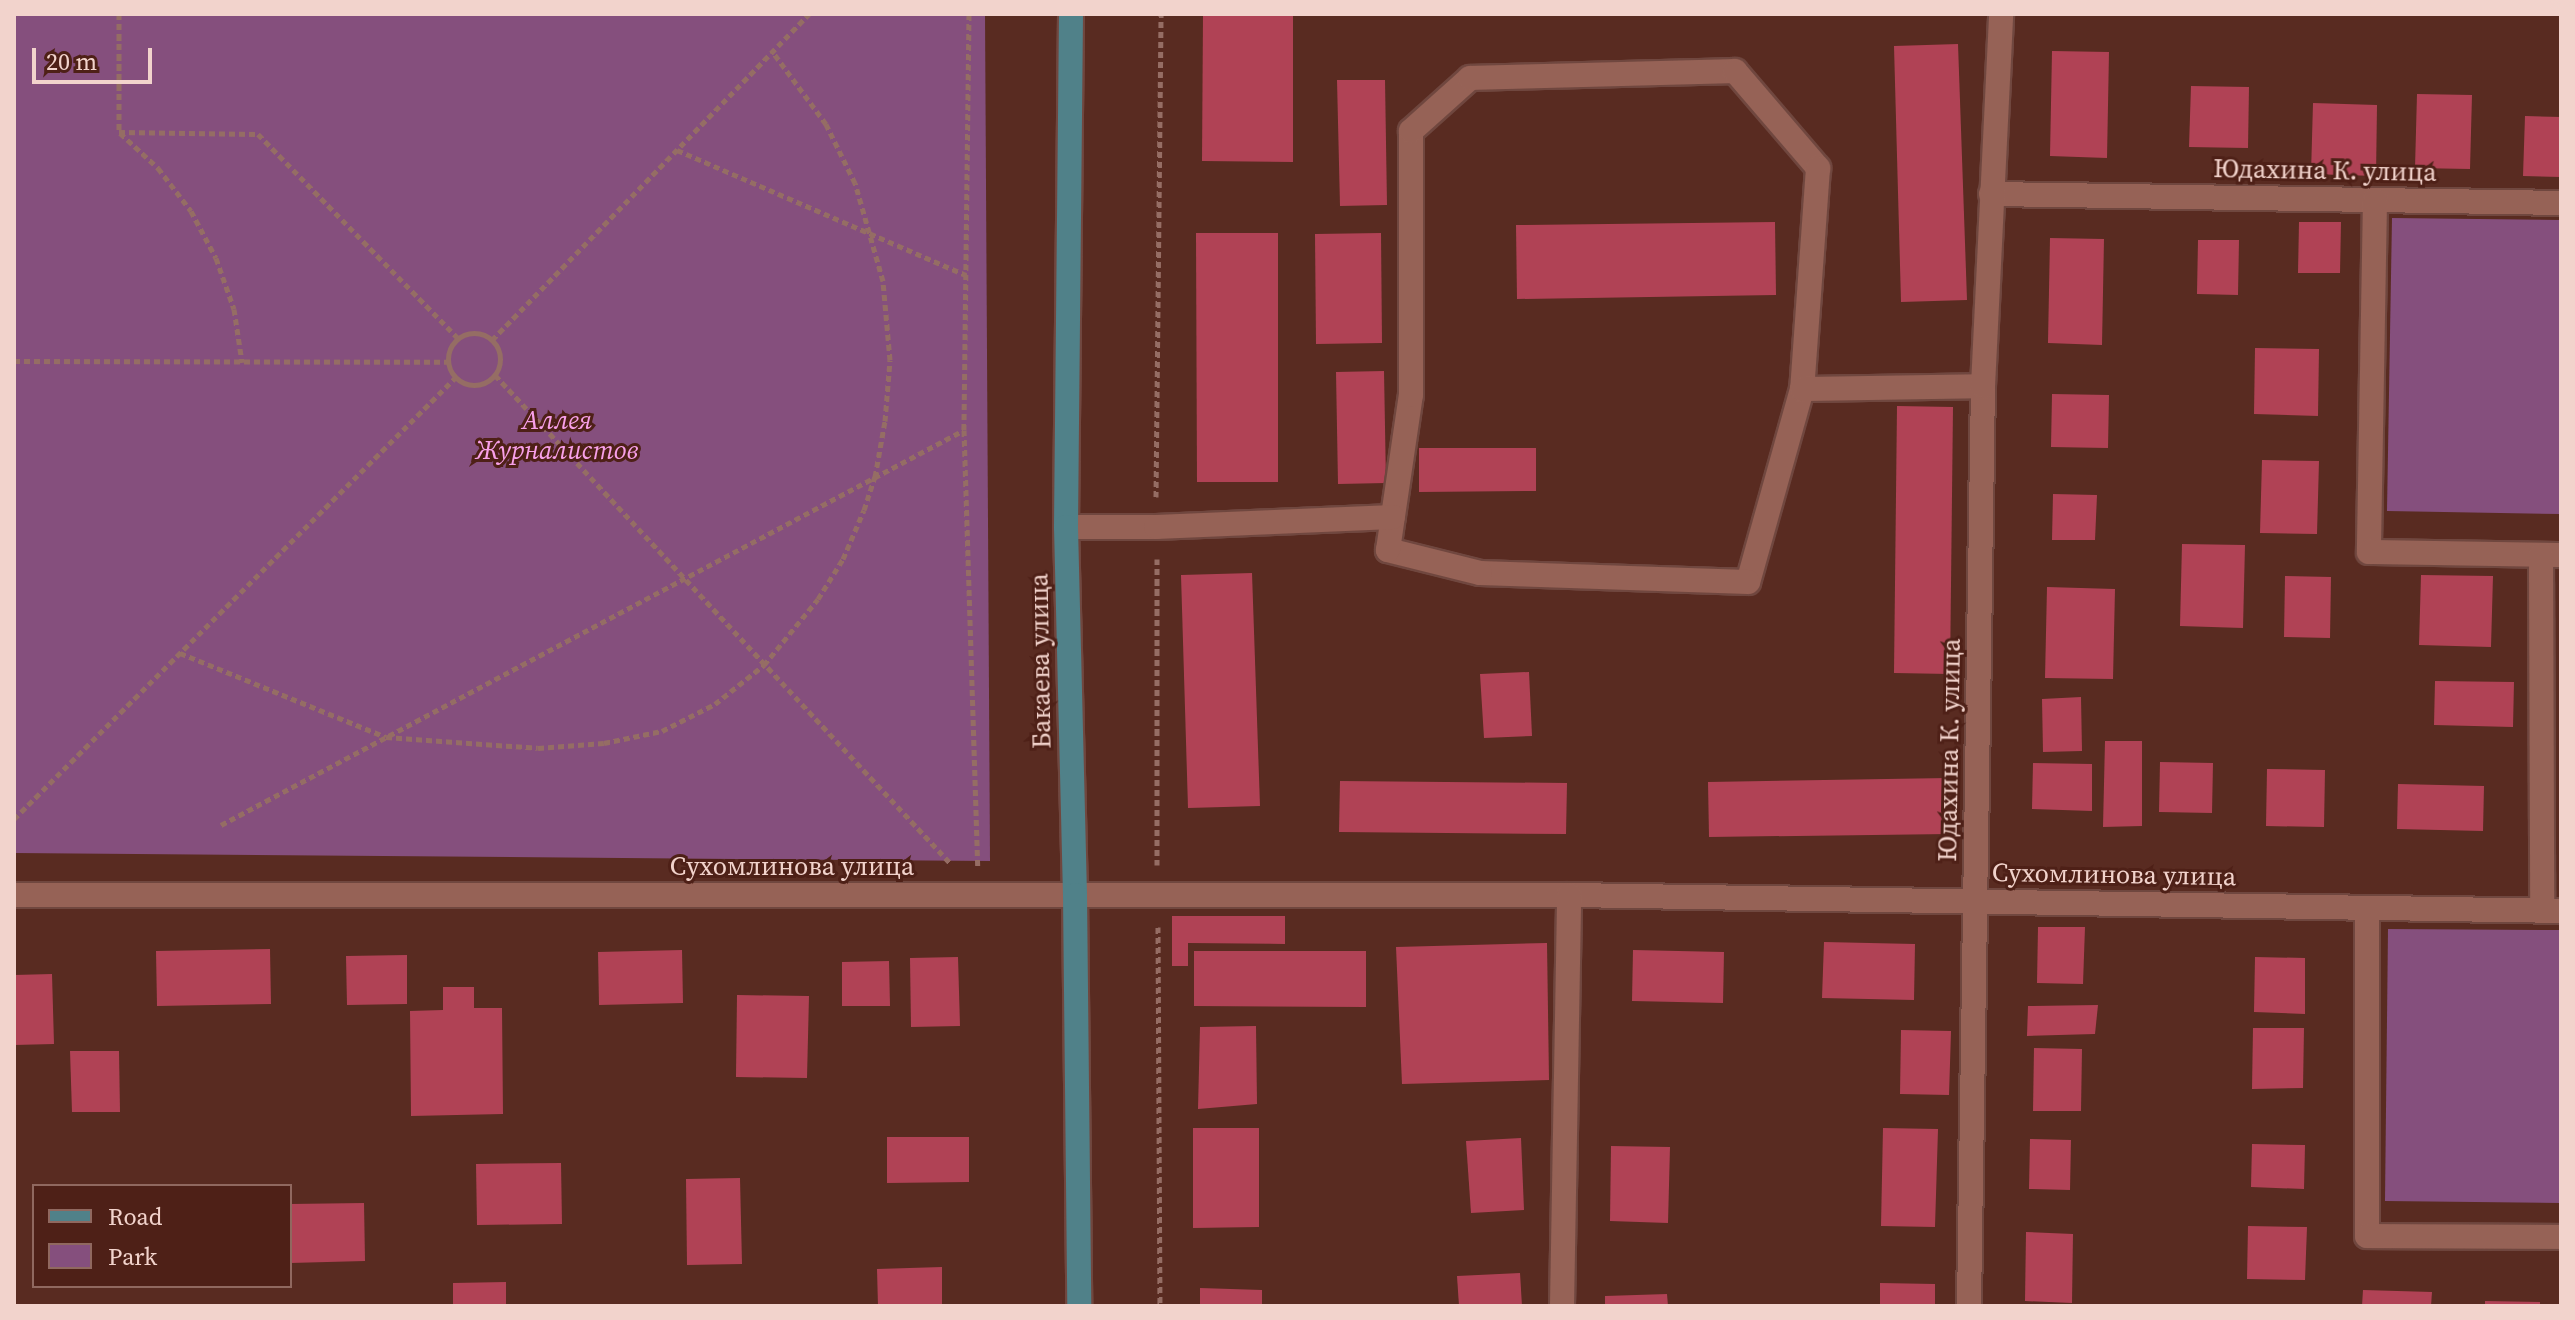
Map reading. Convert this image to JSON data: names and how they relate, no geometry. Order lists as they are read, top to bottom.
{
  "streets": {
    "main road": ["Бакаева улица"],
    "street": ["Юдахина К. улица", "Сухомлинова улица"]
  },
  "crossings": [
    ["Юдахина К. улица", "Сухомлинова улица"],
    ["Бакаева улица", "Сухомлинова улица"]
  ],
  "parks": ["Аллея Журналистов"],
  "legend": ["Road", "Park"],
  "scale_bar": "20 m"
}
